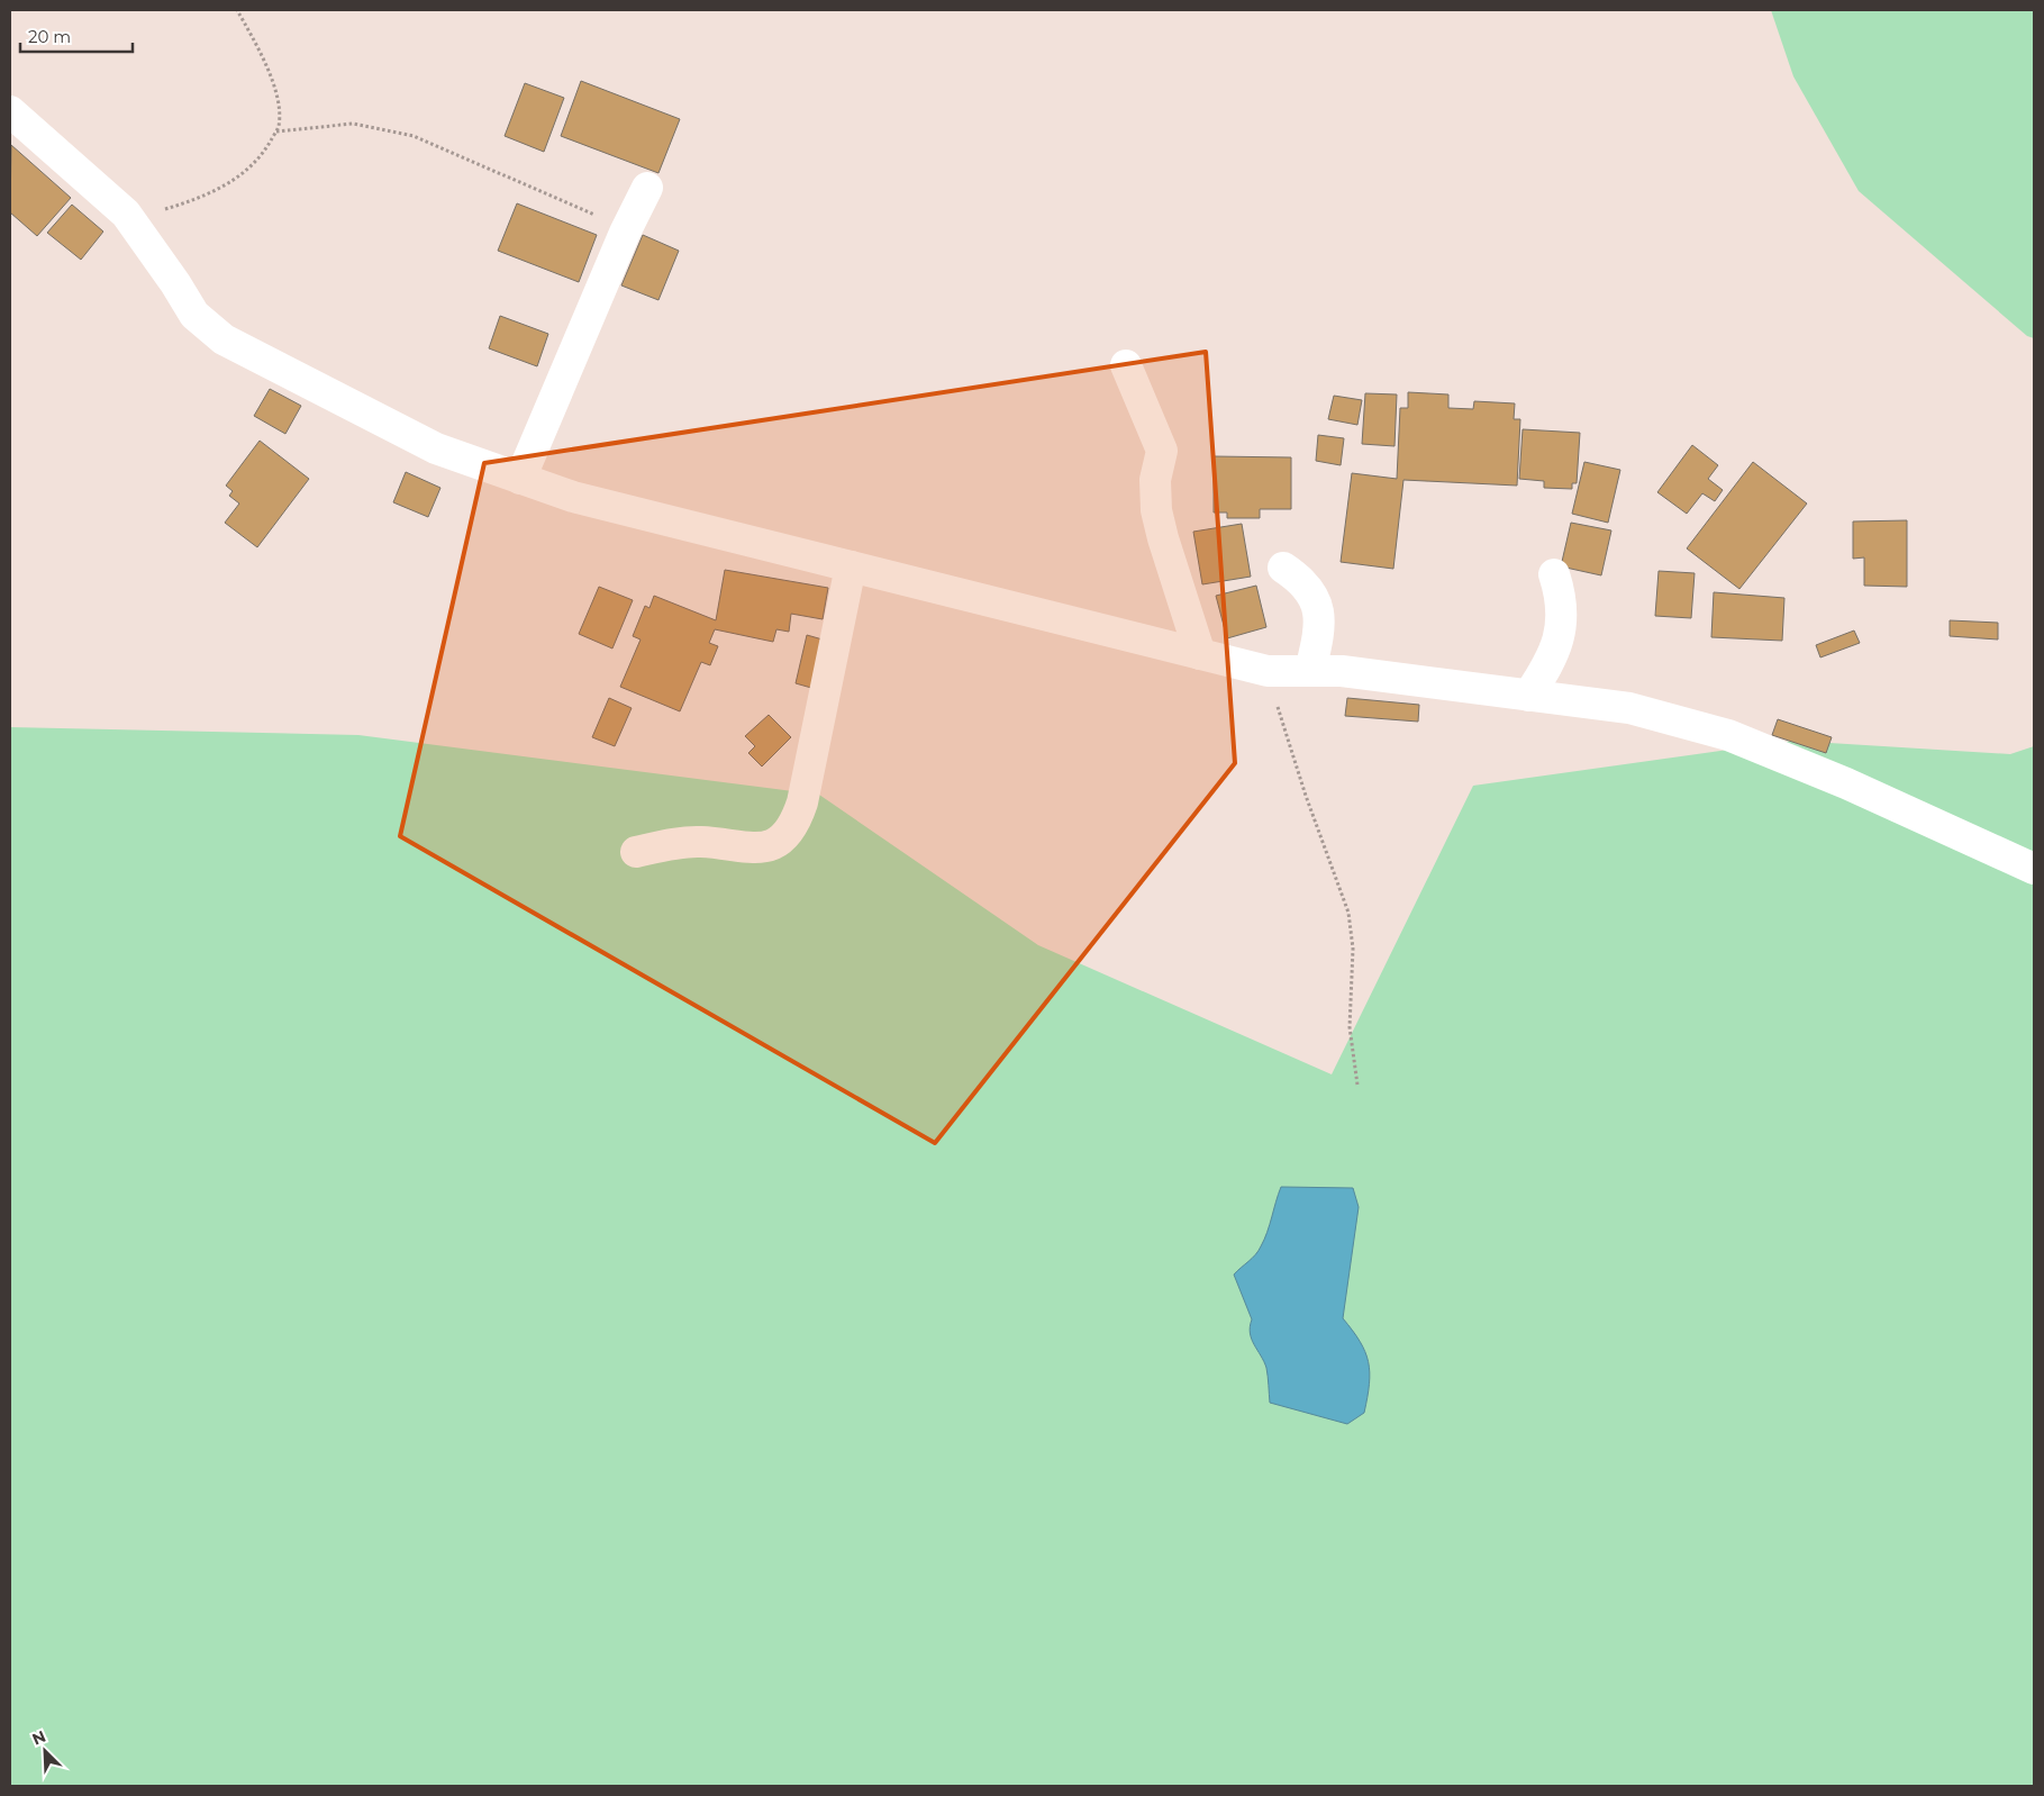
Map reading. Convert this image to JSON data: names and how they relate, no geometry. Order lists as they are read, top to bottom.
{
  "scale_bar": "20 m",
  "north": "top left"
}
